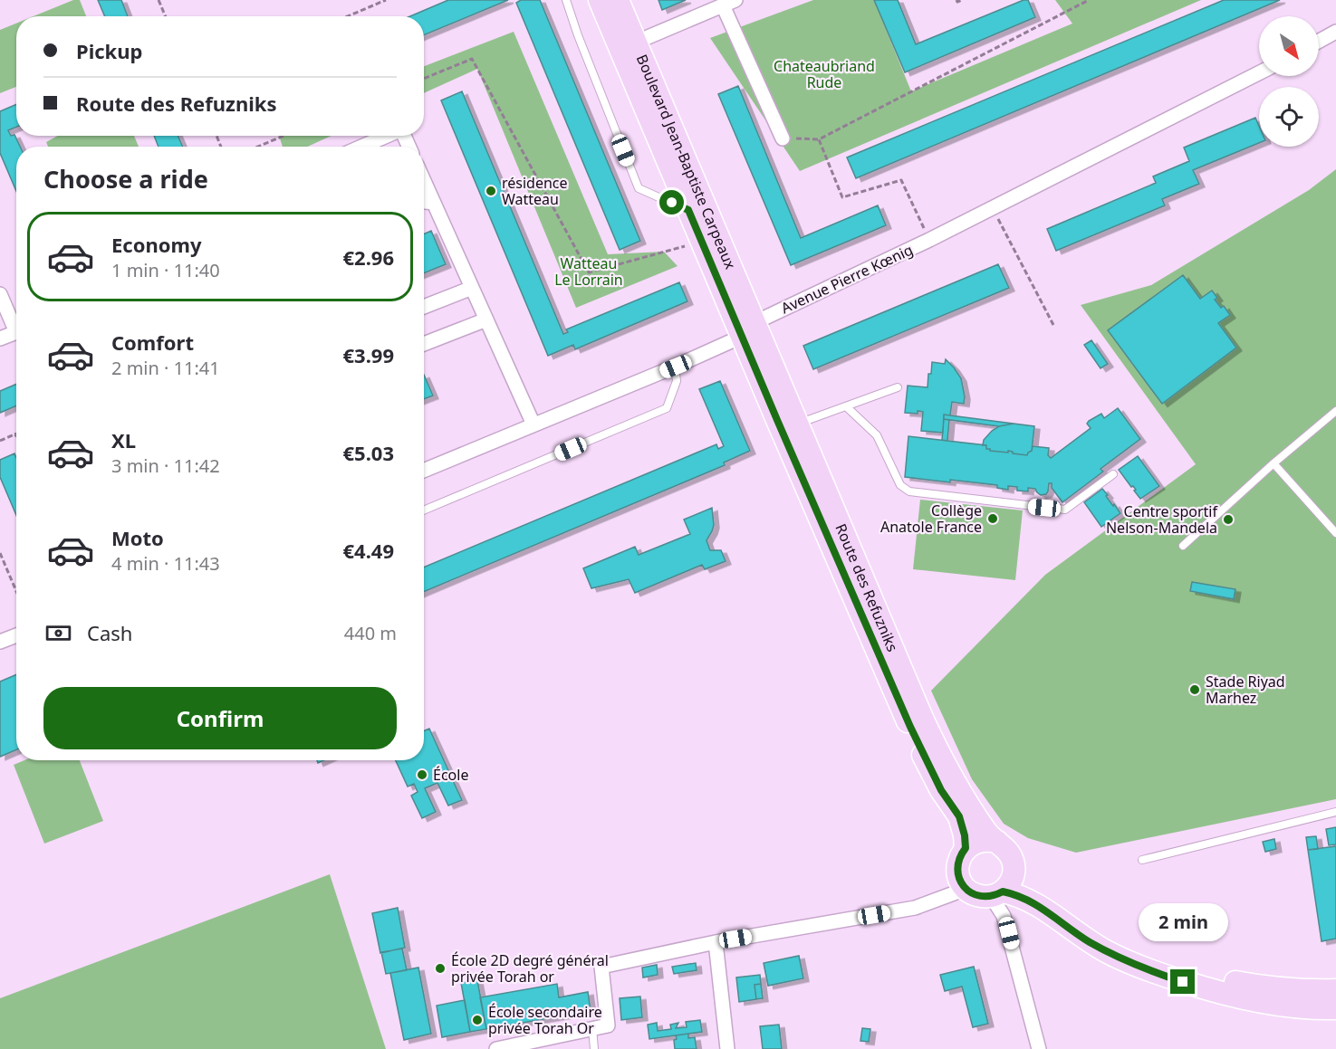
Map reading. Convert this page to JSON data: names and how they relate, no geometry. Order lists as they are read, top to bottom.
{
  "streets": {
    "main road": ["Boulevard Jean-Baptiste Carpeaux", "Route des Refuzniks"],
    "street": ["Avenue Pierre Kœnig"]
  },
  "crossings": [
    ["Boulevard Jean-Baptiste Carpeaux", "Avenue Pierre Kœnig"],
    ["Boulevard Jean-Baptiste Carpeaux", "Route des Refuzniks"],
    ["Avenue Pierre Kœnig", "Route des Refuzniks"]
  ],
  "parks": ["Chateaubriand Rude", "Watteau Le Lorrain"],
  "places": [
    "résidence Watteau",
    "Collège Anatole France",
    "Centre sportif Nelson-Mandela",
    "Stade Riyad Marhez",
    "École",
    "École 2D degré général privée Torah or",
    "École secondaire privée Torah Or"
  ],
  "north": "bottom right",
  "page": {
    "banner": ["Pickup", "Route des Refuzniks"],
    "heading": "Choose a ride",
    "list": [
      {
        "name": "Economy",
        "note": "1 min · 11:40",
        "value": "€2.96"
      },
      {
        "name": "Comfort",
        "note": "2 min · 11:41",
        "value": "€3.99"
      },
      {
        "name": "XL",
        "note": "3 min · 11:42",
        "value": "€5.03"
      },
      {
        "name": "Moto",
        "note": "4 min · 11:43",
        "value": "€4.49"
      }
    ],
    "pay": ["Cash", "440 m"],
    "buttons": "Confirm",
    "bubble": "2 min"
  }
}
